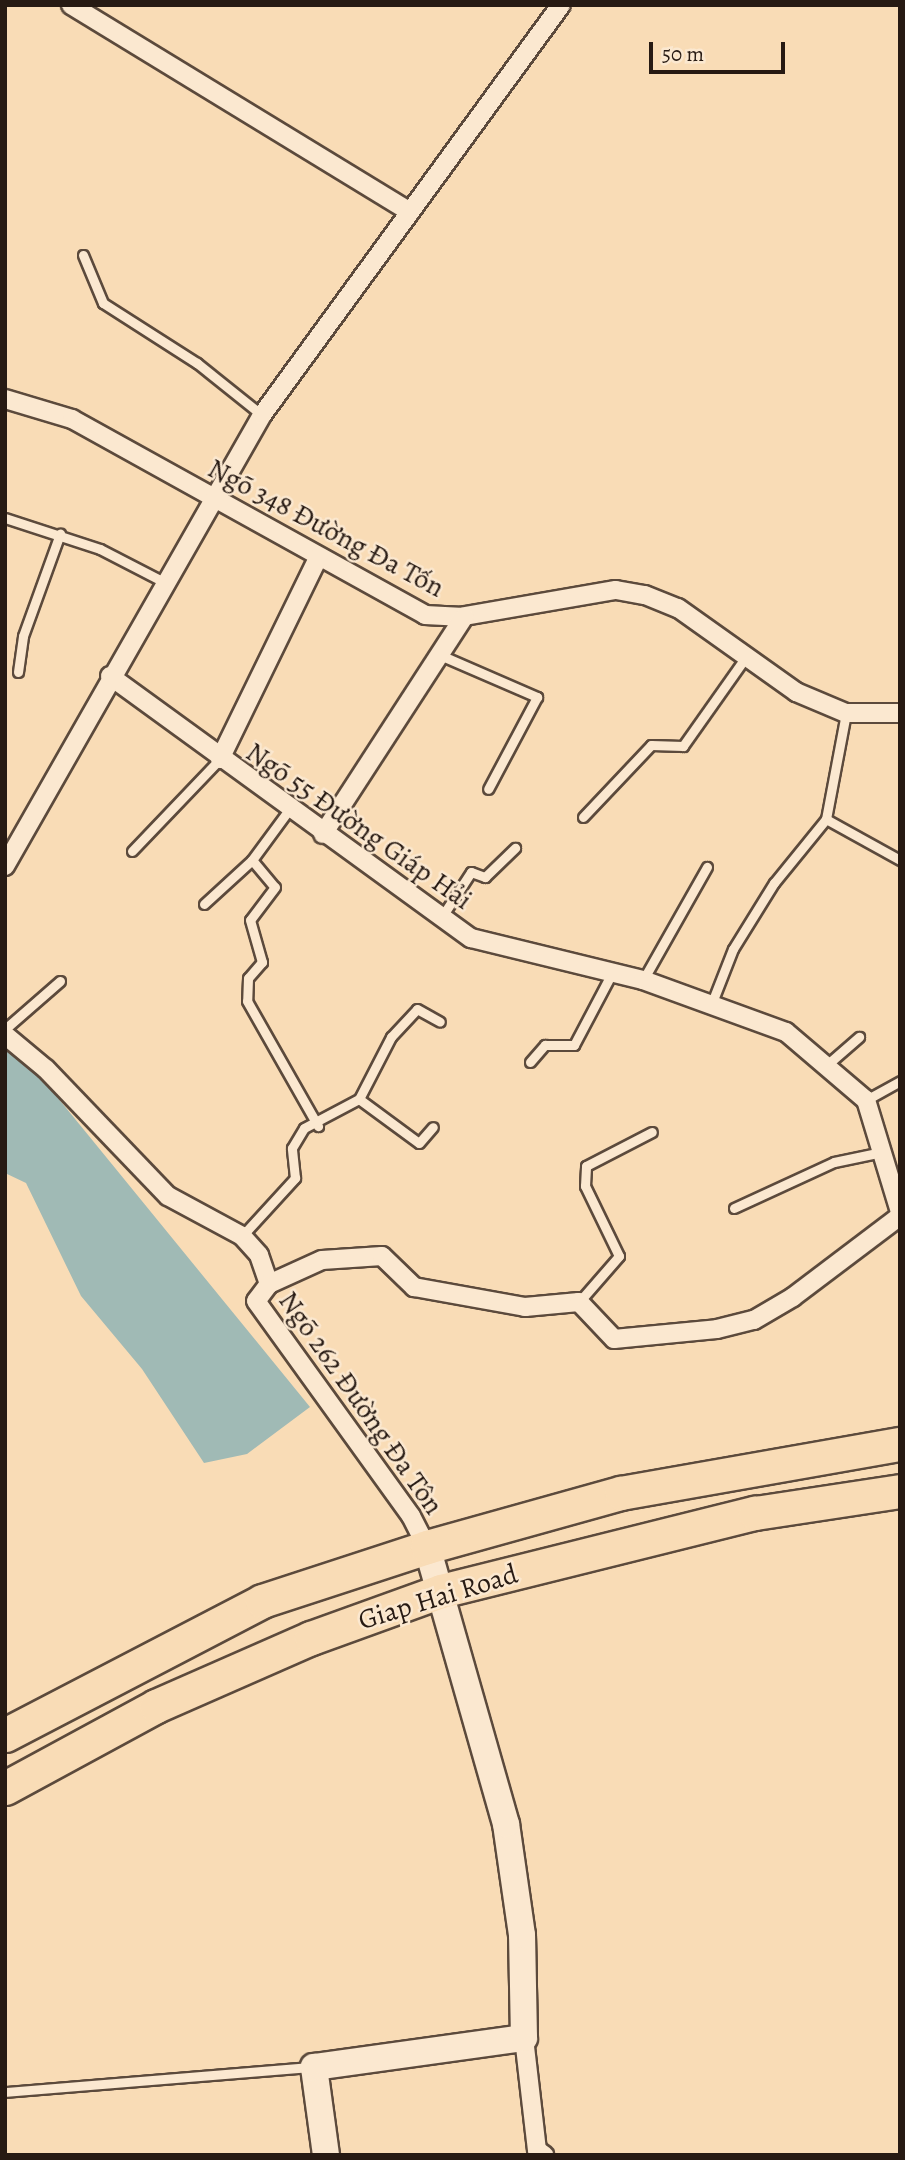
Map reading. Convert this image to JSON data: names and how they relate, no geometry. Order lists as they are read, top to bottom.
{
  "streets": {
    "highway": ["Giap Hai Road"],
    "street": ["Ngõ 348 Đường Đa Tốn", "Ngõ 55 Đường Giáp Hải", "Ngõ 262 Đường Đa Tôn"]
  },
  "crossings": [
    ["Ngõ 262 Đường Đa Tôn", "Giap Hai Road"]
  ],
  "scale_bar": "50 m"
}
